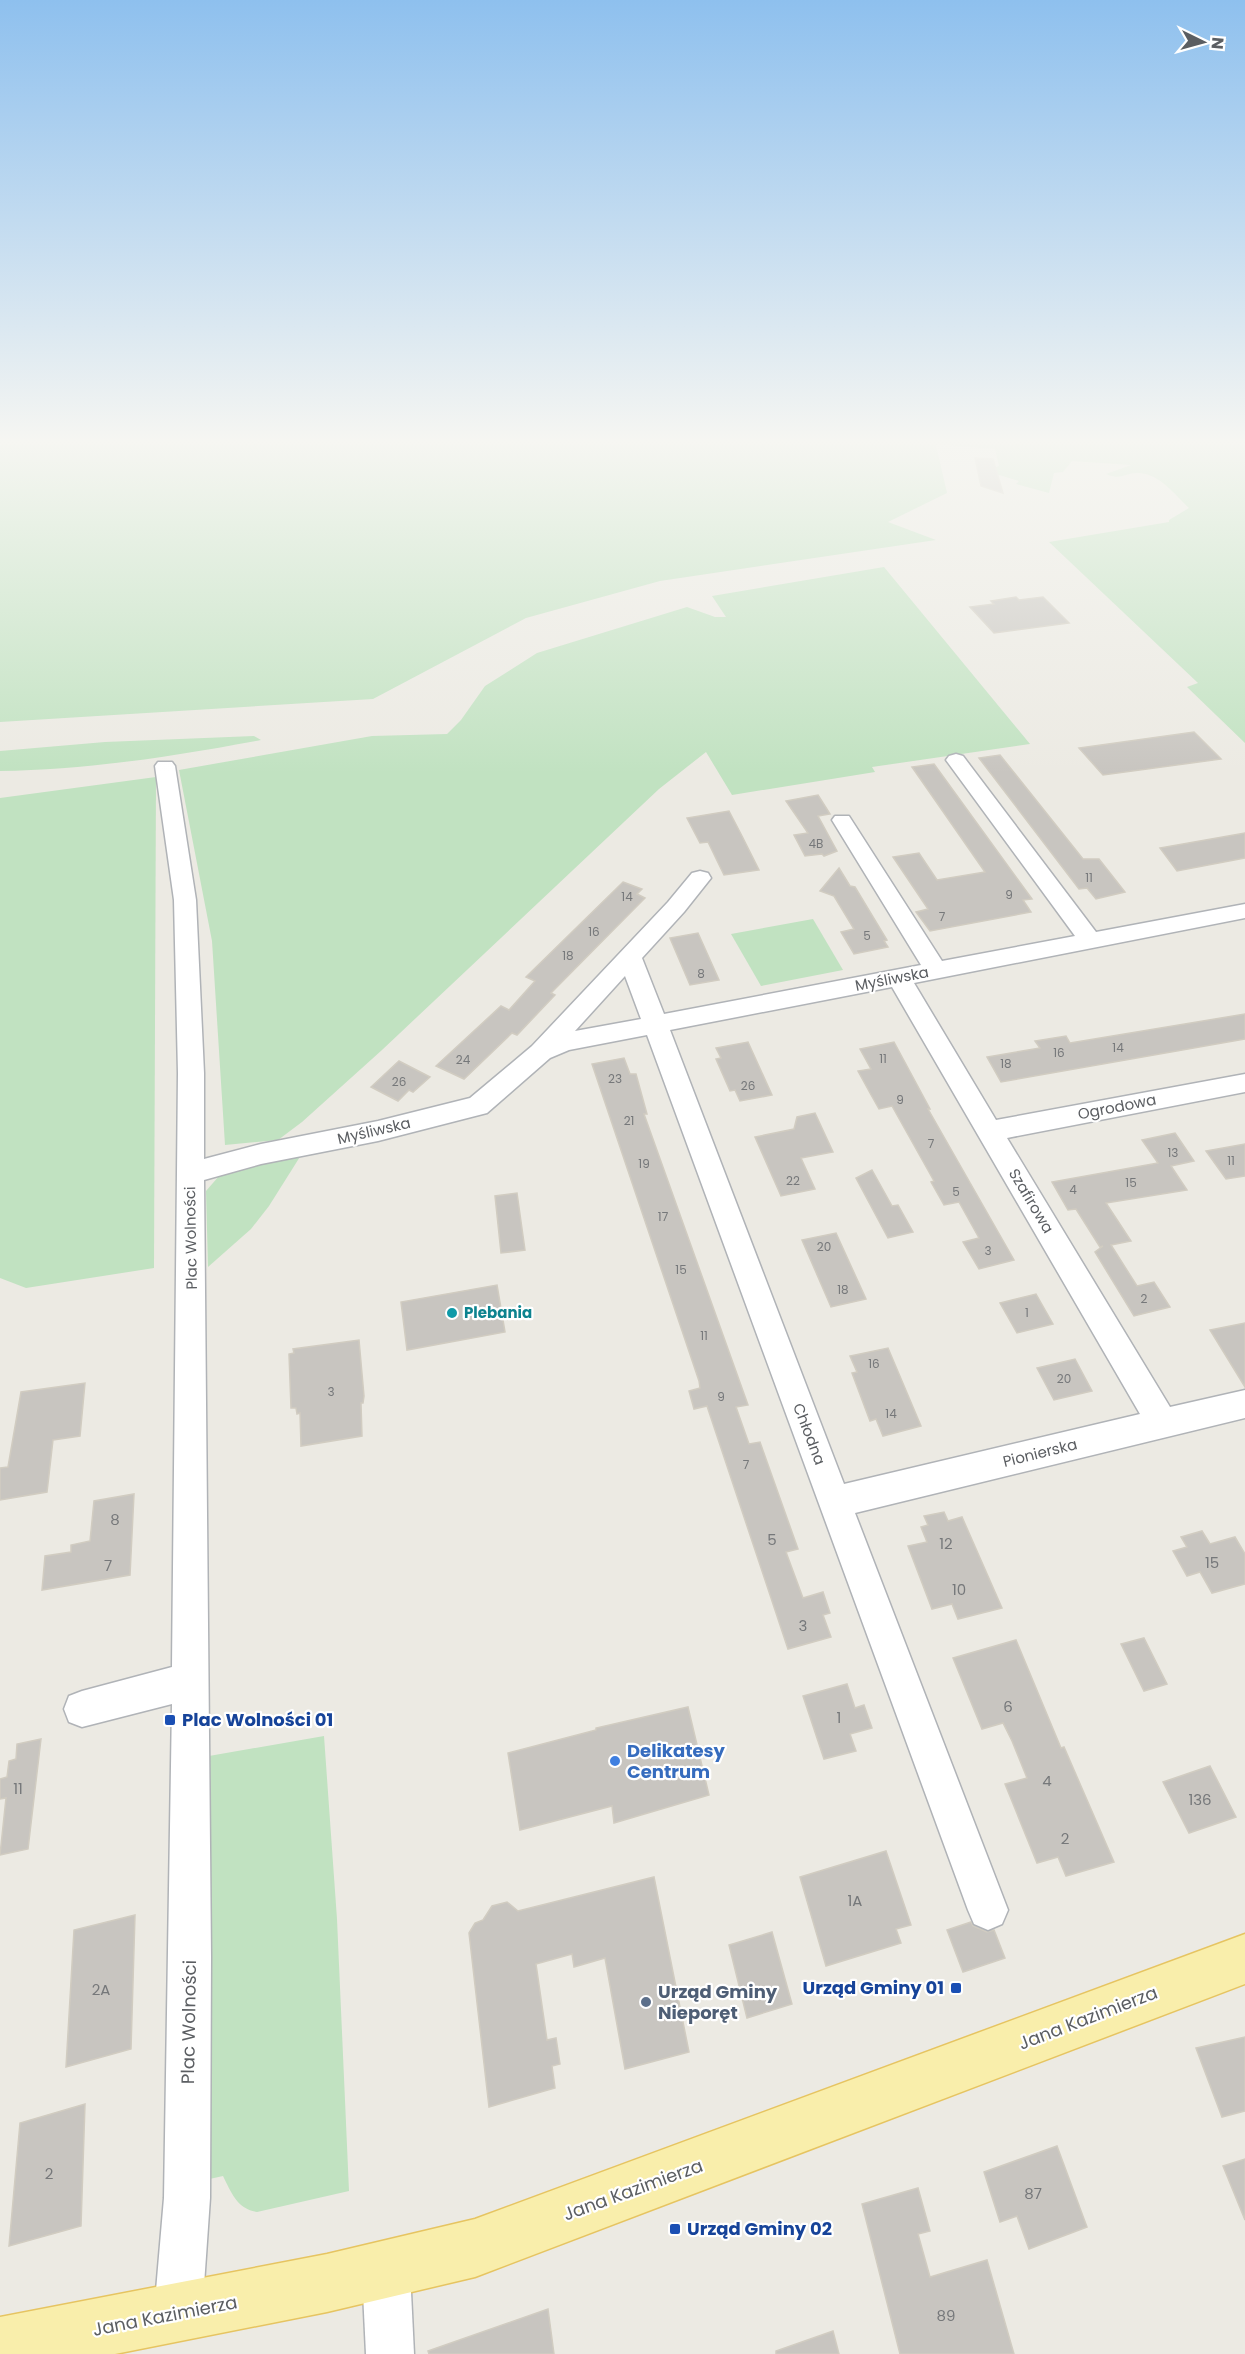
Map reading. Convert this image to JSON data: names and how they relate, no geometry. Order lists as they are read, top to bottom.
{
  "streets": {
    "main road": ["Jana Kazimierza"],
    "street": [
      "Myśliwska",
      "Ogrodowa",
      "Szafirowa",
      "Plac Wolności",
      "Chłodna",
      "Pionierska"
    ]
  },
  "crossings": [
    ["Myśliwska", "Szafirowa"],
    ["Myśliwska", "Plac Wolności"],
    ["Myśliwska", "Chłodna"],
    ["Ogrodowa", "Szafirowa"],
    ["Szafirowa", "Pionierska"],
    ["Plac Wolności", "Jana Kazimierza"],
    ["Chłodna", "Pionierska"]
  ],
  "places": {
    "other": ["Plebania", "Delikatesy Centrum", "Urząd Gminy Nieporęt"],
    "transit": ["Plac Wolności 01", "Urząd Gminy 01", "Urząd Gminy 02"]
  },
  "house_numbers": [
    "4B",
    "11",
    "9",
    "14",
    "7",
    "16",
    "5",
    "18",
    "8",
    "14",
    "16",
    "11",
    "24",
    "18",
    "23",
    "26",
    "26",
    "9",
    "21",
    "7",
    "13",
    "11",
    "19",
    "22",
    "15",
    "4",
    "5",
    "17",
    "20",
    "3",
    "15",
    "18",
    "2",
    "1",
    "11",
    "16",
    "20",
    "3",
    "9",
    "14",
    "7",
    "8",
    "5",
    "12",
    "15",
    "7",
    "10",
    "3",
    "6",
    "1",
    "4",
    "11",
    "136",
    "2",
    "1A",
    "2A",
    "2",
    "87",
    "89"
  ],
  "north": "right"
}
